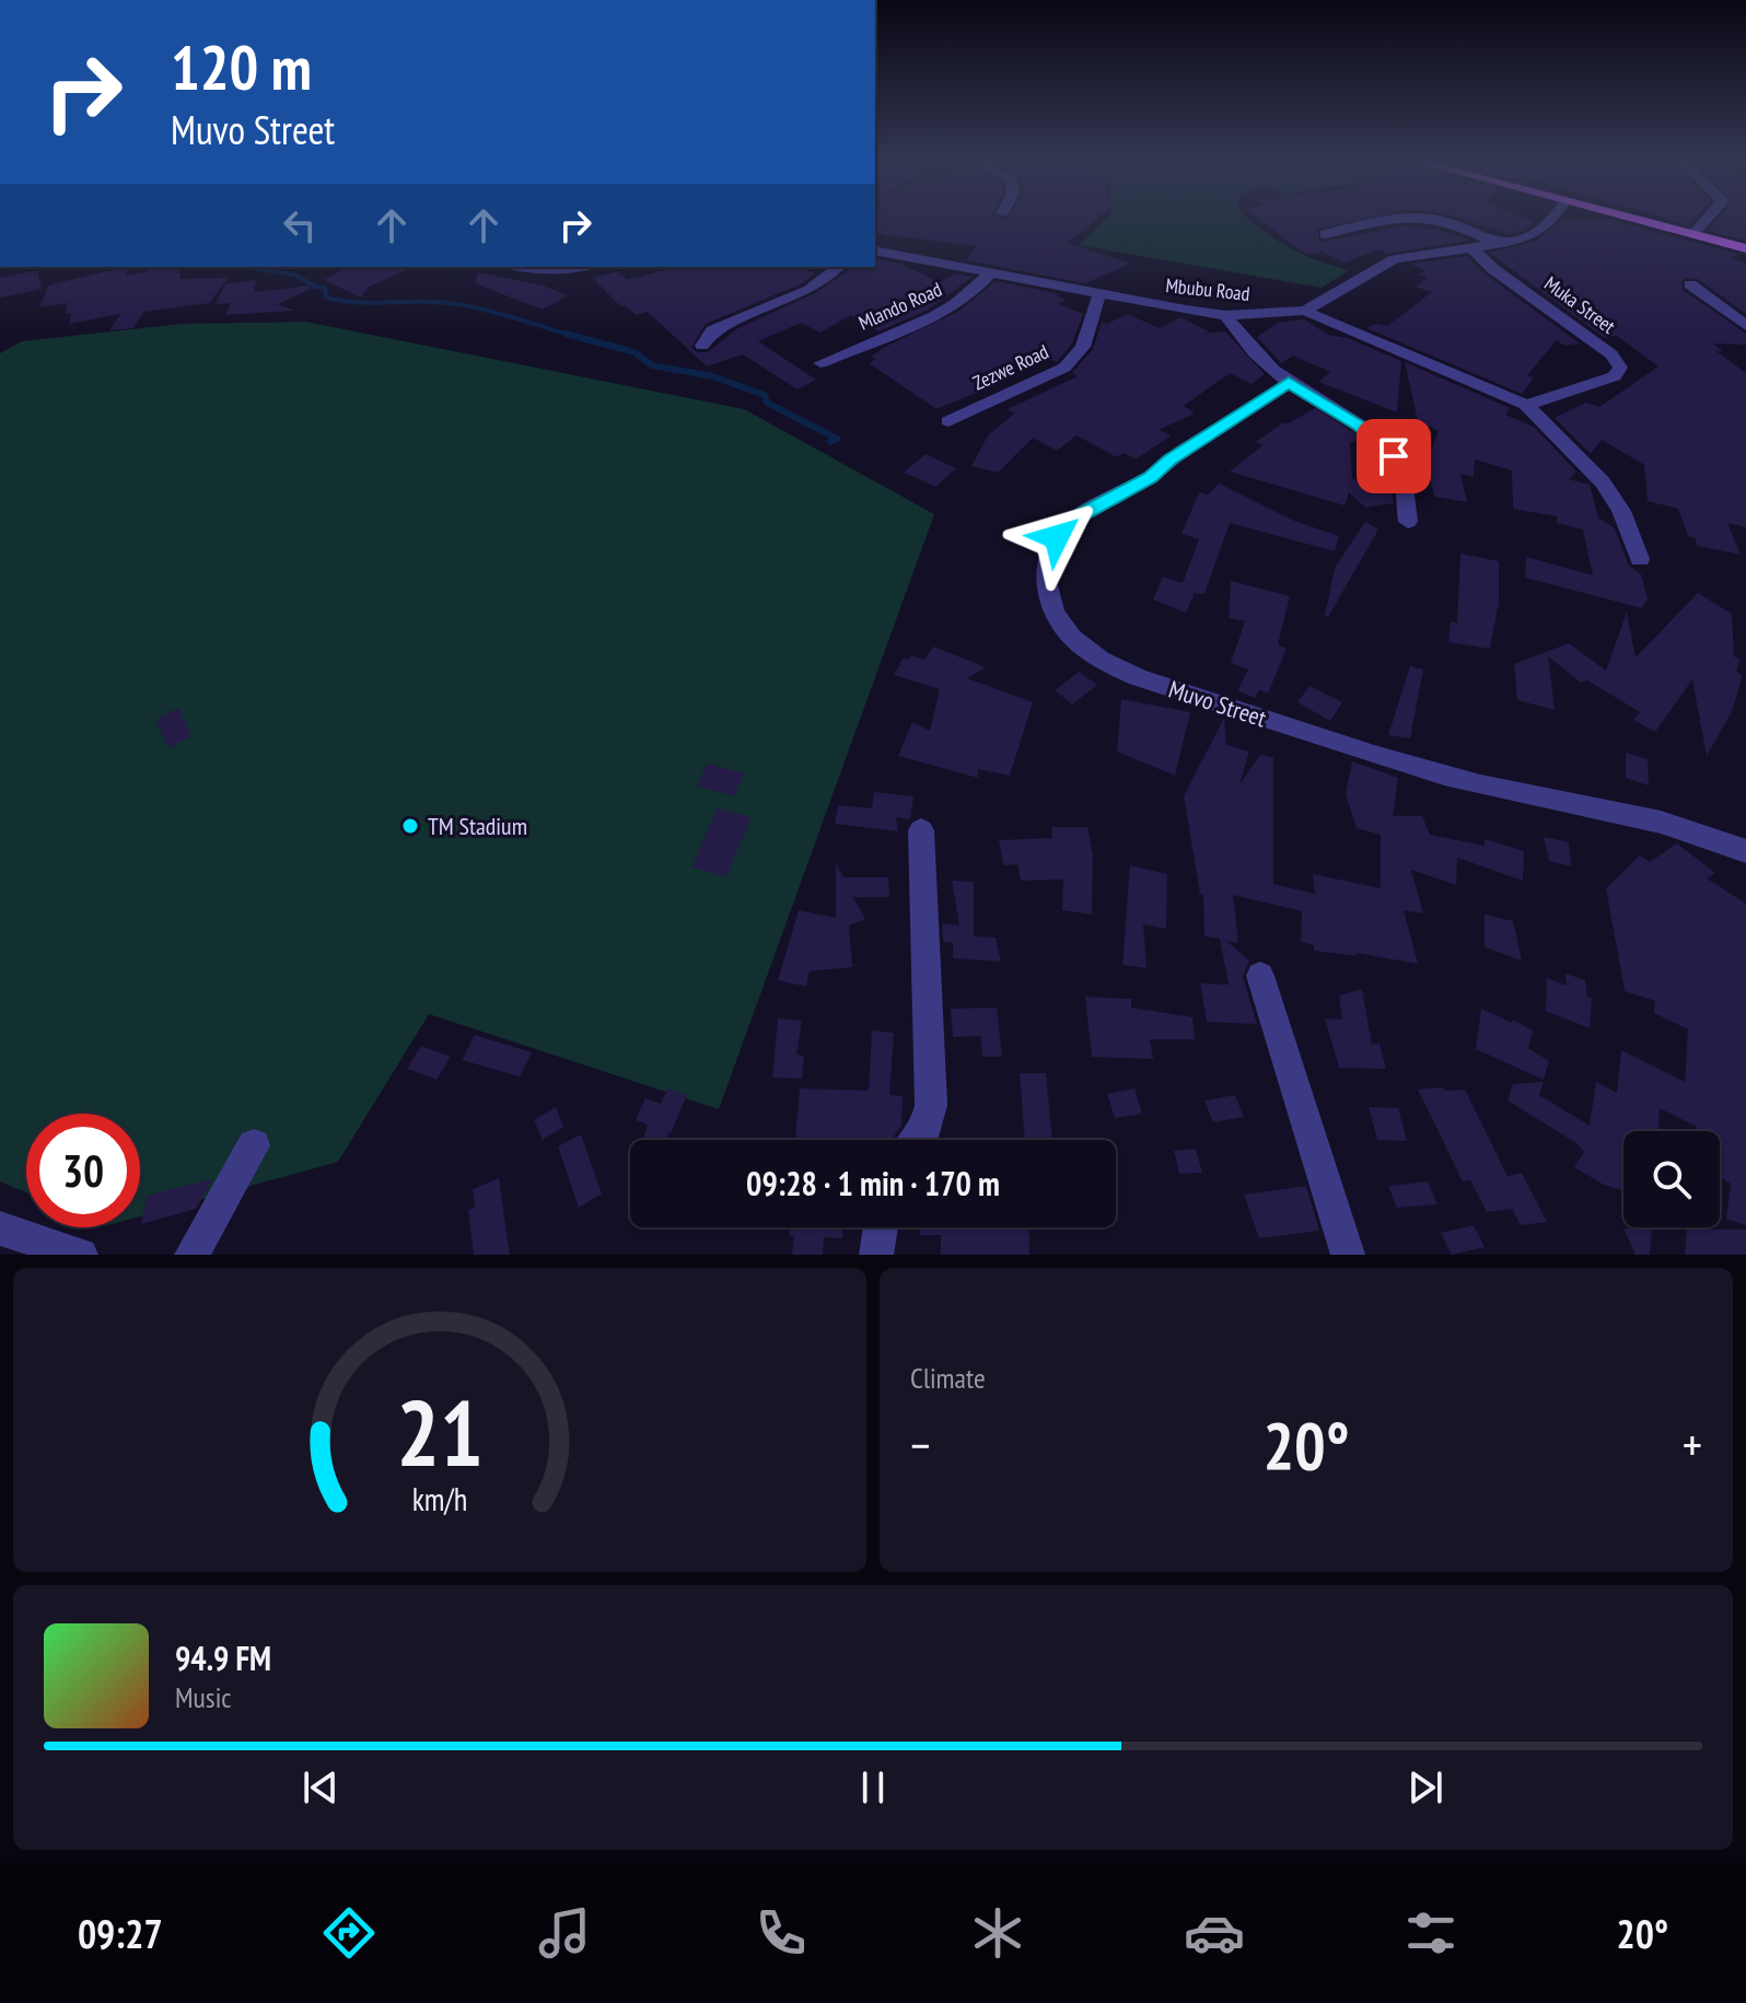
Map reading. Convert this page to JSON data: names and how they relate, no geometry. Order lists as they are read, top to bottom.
{
  "streets": {
    "street": [
      "Mbubu Road",
      "Muka Street",
      "Mlando Road",
      "Zezwe Road",
      "Muvo Street"
    ]
  },
  "crossings": [
    ["Mbubu Road", "Muka Street"],
    ["Mbubu Road", "Mlando Road"],
    ["Mbubu Road", "Zezwe Road"]
  ],
  "places": ["TM Stadium"],
  "page": {
    "turn": ["120 m", "Muvo Street"],
    "limit": "30",
    "trip": "09:28 · 1 min · 170 m",
    "tile": "Climate",
    "heat": ["−", "20°", "+"],
    "song": ["94.9 FM", "Music"],
    "tabs": ["09:27", "20°"],
    "gauge": ["21", "km/h"]
  }
}
